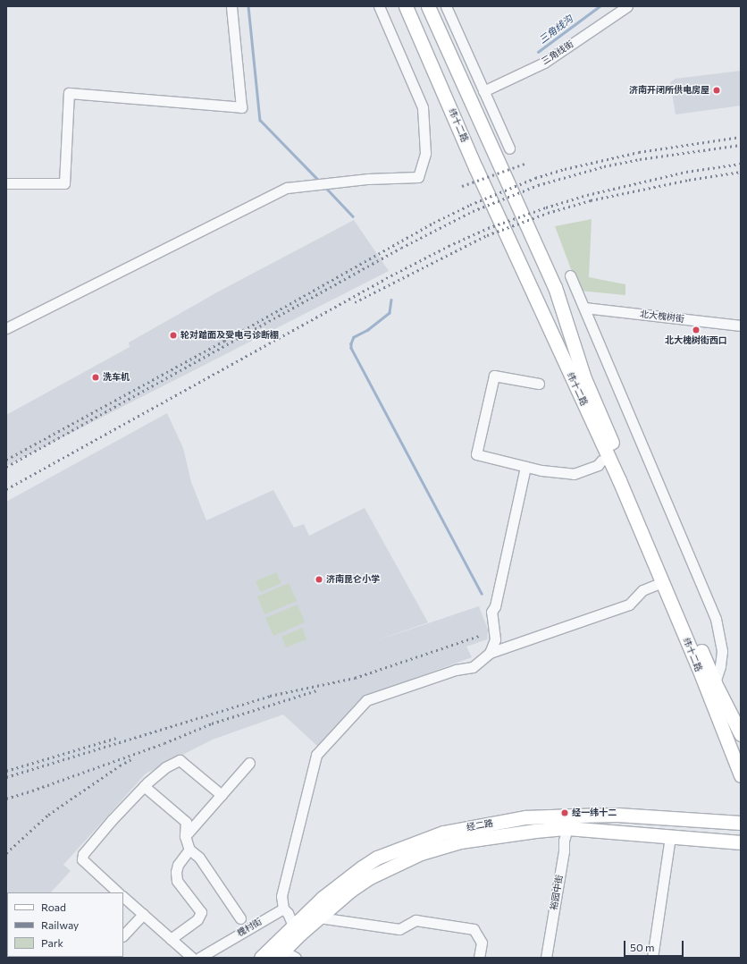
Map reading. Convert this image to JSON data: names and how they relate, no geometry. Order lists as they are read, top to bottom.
{
  "streets": {
    "main road": ["纬十二路", "经二路"],
    "street": [
      "三角线街",
      "北大槐树街",
      "裕园中街",
      "槐村街"
    ]
  },
  "crossings": [
    ["经二路", "裕园中街"]
  ],
  "water": ["三角线沟"],
  "places": [
    "济南开闭所供电房屋",
    "北大槐树街西口",
    "轮对踏面及受电弓诊断棚",
    "洗车机",
    "济南昆仑小学",
    "经一纬十二"
  ],
  "legend": ["Road", "Railway", "Park"],
  "scale_bar": "50 m"
}
